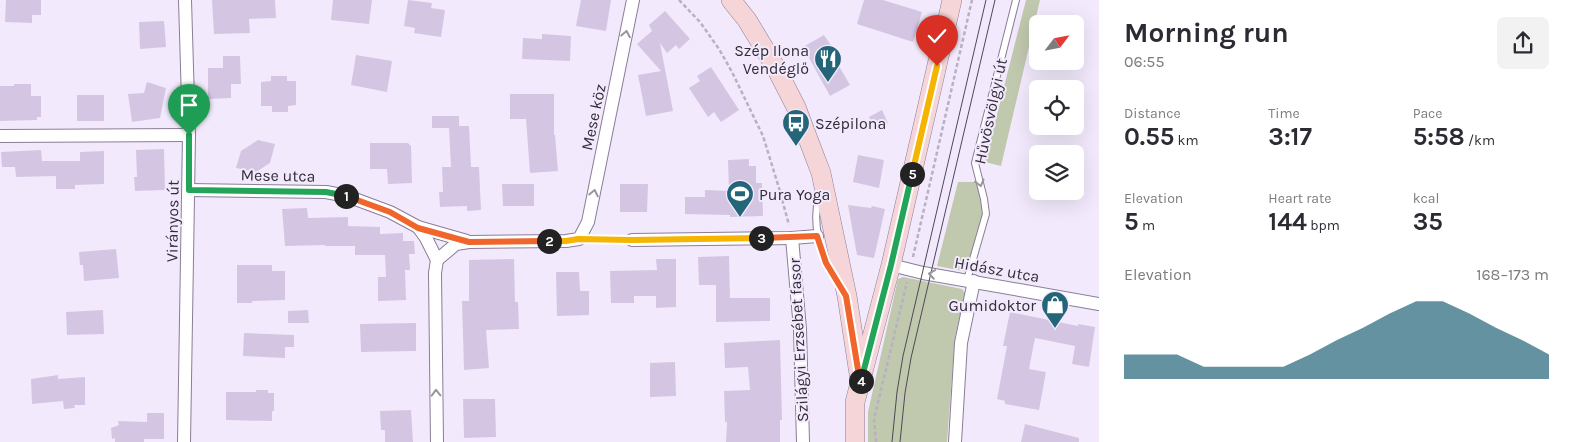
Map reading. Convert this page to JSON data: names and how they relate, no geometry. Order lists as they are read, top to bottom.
{
  "streets": {
    "street": [
      "Hűvösvölgyi út",
      "Mese köz",
      "Mese utca",
      "Virányos út",
      "Hidász utca",
      "Szilágyi Erzsébet fasor"
    ]
  },
  "crossings": [
    ["Hűvösvölgyi út", "Hidász utca"],
    ["Mese köz", "Mese utca"],
    ["Mese utca", "Virányos út"]
  ],
  "one_way": ["Hűvösvölgyi út", "Mese köz"],
  "places": {
    "restaurant": ["Szép Ilona Vendéglő"],
    "bus stop": ["Szépilona"],
    "sports": ["Pura Yoga"],
    "shop": ["Gumidoktor"]
  },
  "north": "top right",
  "page": {
    "heading": ["Morning run", "06:55"],
    "stats": [
      ["Distance", "0.55 km"],
      ["Time", "3:17"],
      ["Pace", "5:58 /km"],
      ["Elevation", "5 m"],
      ["Heart rate", "144 bpm"],
      ["kcal", "35"]
    ],
    "pins": [
      "5",
      "1",
      "3",
      "2",
      "4"
    ],
    "chart": ["Elevation", "168–173 m"]
  }
}
